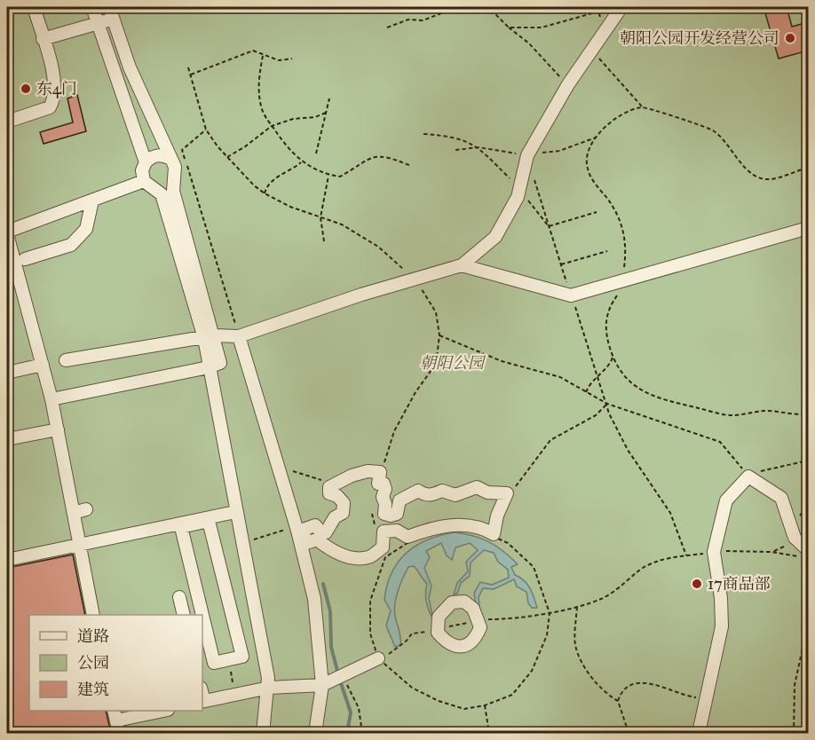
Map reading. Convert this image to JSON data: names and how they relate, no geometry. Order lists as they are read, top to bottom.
{
  "parks": ["朝阳公园"],
  "places": ["朝阳公园开发经营公司", "东4门", "17商品部"],
  "legend": ["道路", "公园", "建筑"]
}
